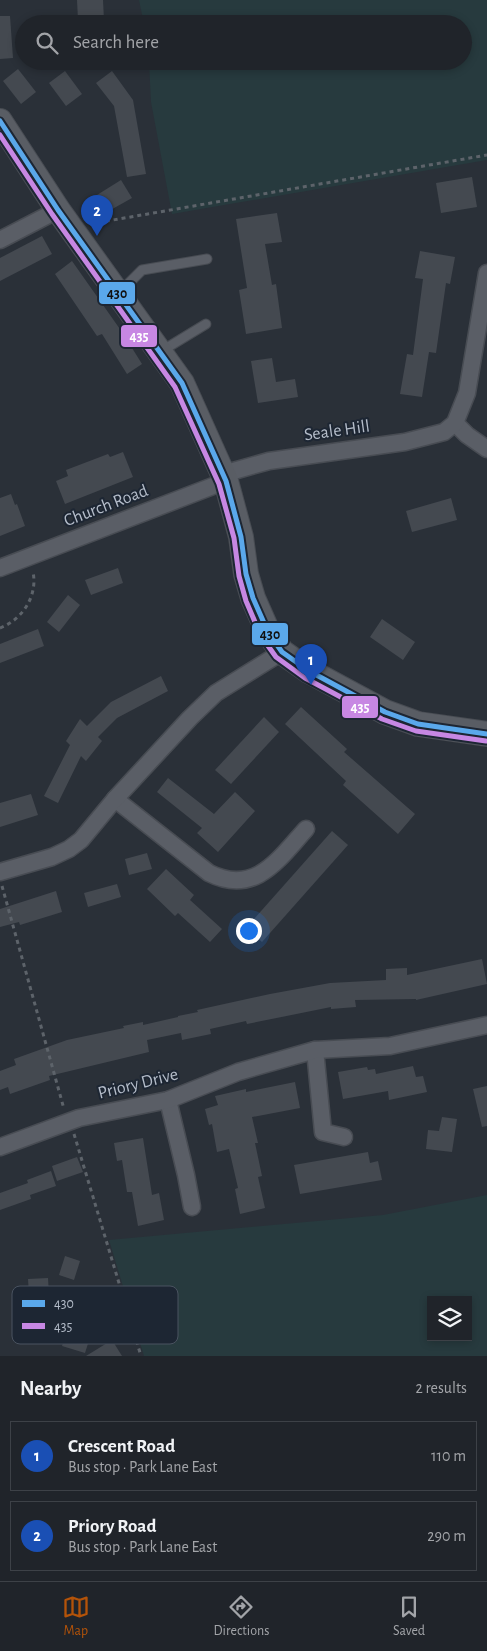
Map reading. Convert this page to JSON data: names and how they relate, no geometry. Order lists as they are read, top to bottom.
{
  "streets": {
    "street": ["Seale Hill", "Church Road", "Priory Drive"]
  },
  "crossings": [
    ["Seale Hill", "Church Road"]
  ],
  "lines": ["transit line 430", "transit line 435"],
  "legend": ["430", "435"],
  "page": {
    "search": "Search here",
    "pins": ["2", "1"],
    "heading": ["Nearby", "2 results"],
    "list": [
      {
        "mark": "1",
        "name": "Crescent Road",
        "note": "Bus stop · Park Lane East",
        "value": "110 m"
      },
      {
        "mark": "2",
        "name": "Priory Road",
        "note": "Bus stop · Park Lane East",
        "value": "290 m"
      }
    ],
    "nav": ["Map", "Directions", "Saved"]
  }
}
